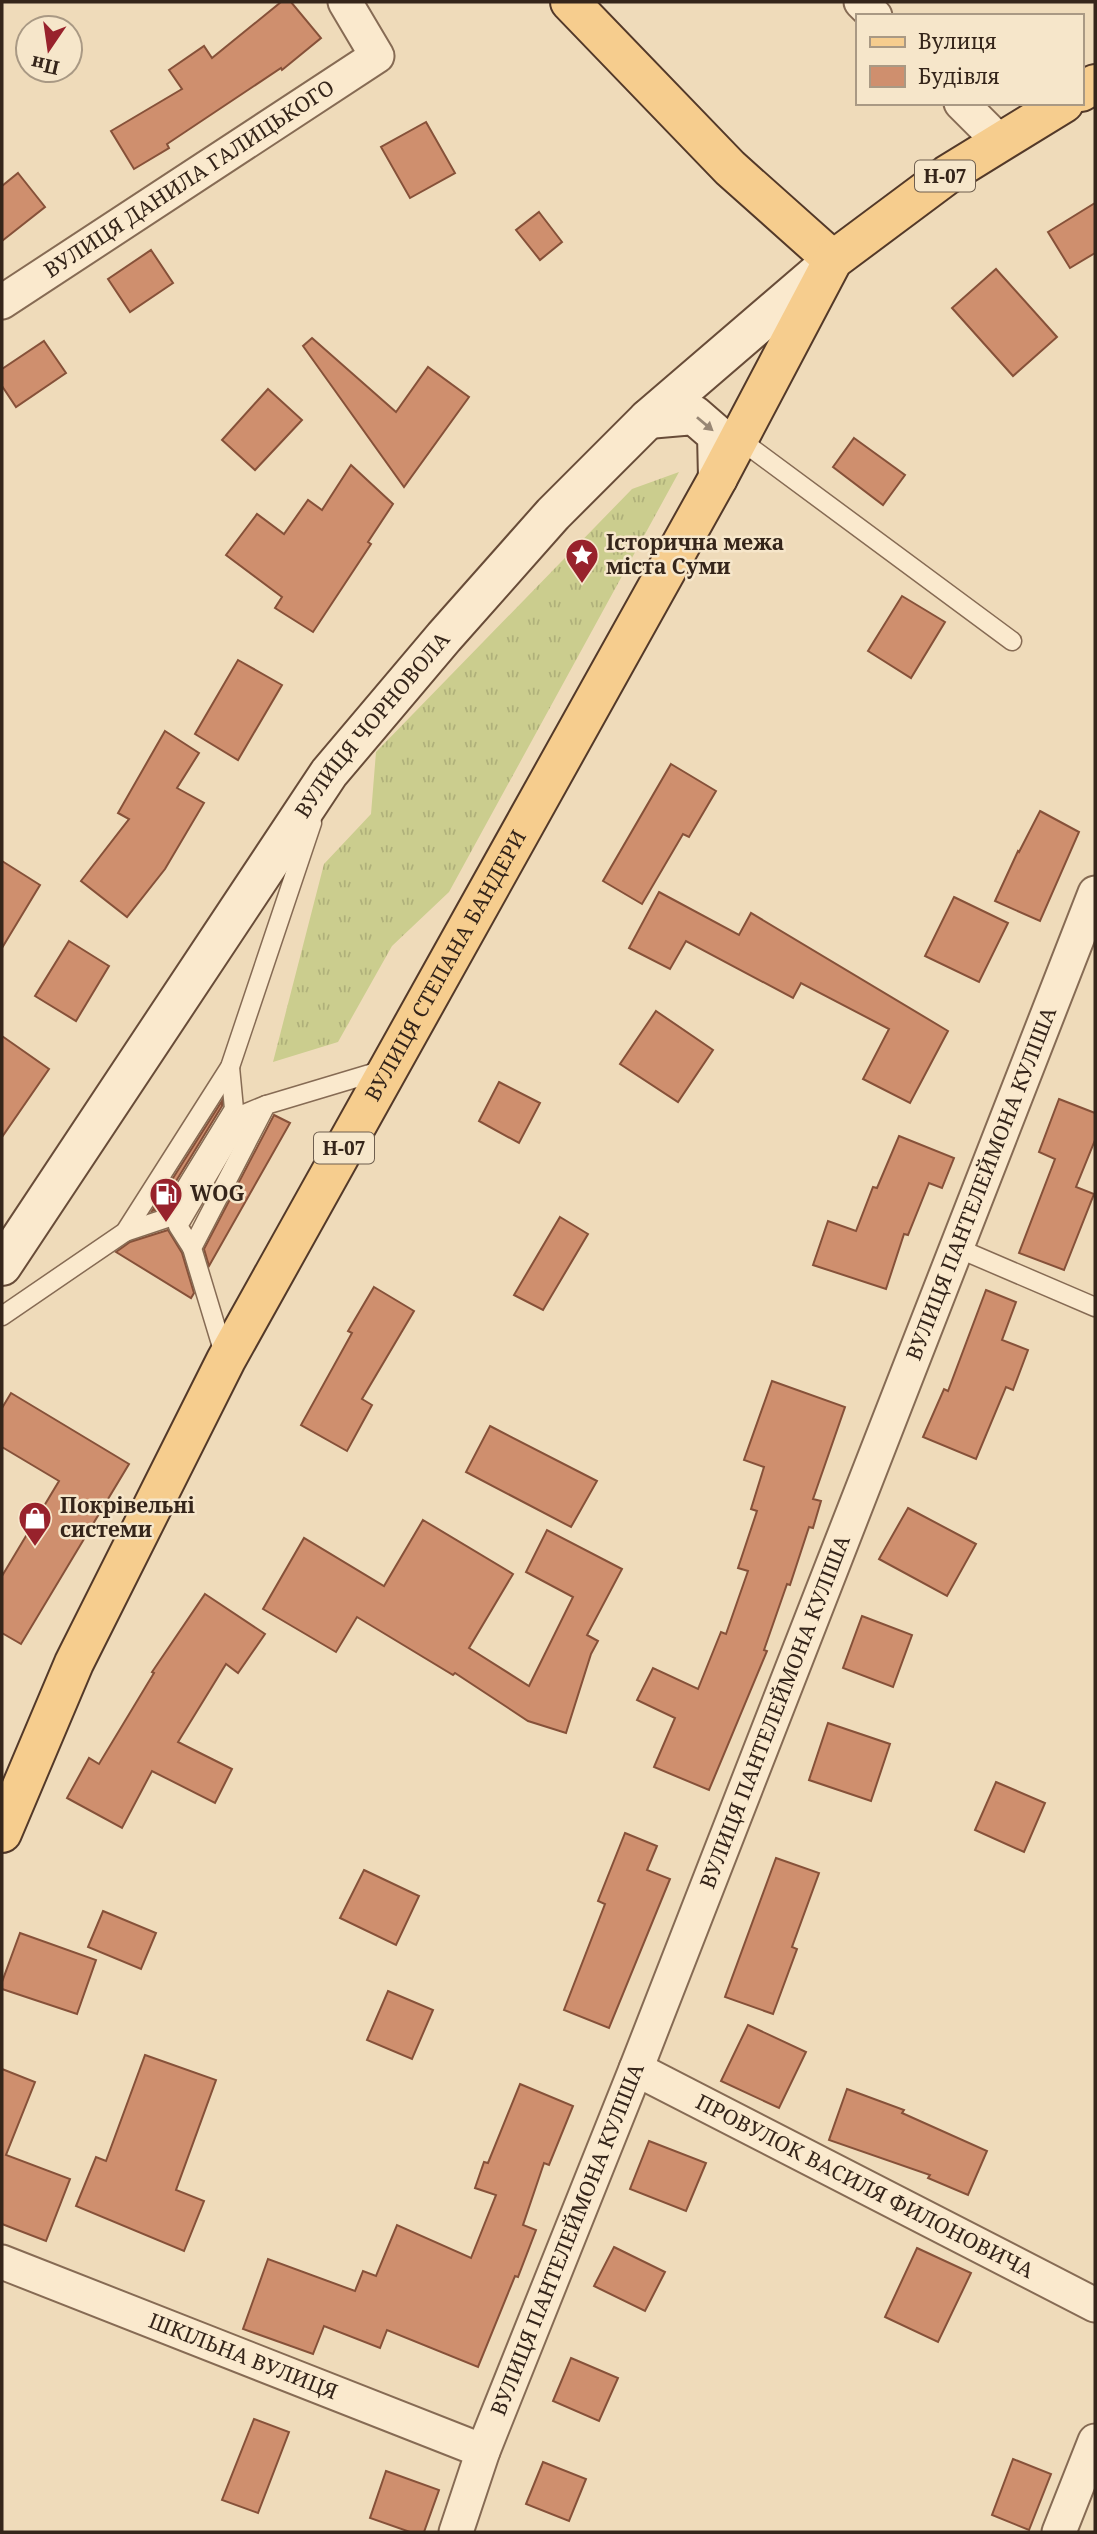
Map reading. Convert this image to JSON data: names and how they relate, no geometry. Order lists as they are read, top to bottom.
{
  "streets": {
    "main road": ["Н-07", "ВУЛИЦЯ ЧОРНОВОЛА", "ВУЛИЦЯ СТЕПАНА БАНДЕРИ"],
    "street": [
      "ВУЛИЦЯ ДАНИЛА ГАЛИЦЬКОГО",
      "ВУЛИЦЯ ПАНТЕЛЕЙМОНА КУЛІША",
      "ПРОВУЛОК ВАСИЛЯ ФИЛОНОВИЧА",
      "ШКІЛЬНА ВУЛИЦЯ"
    ]
  },
  "crossings": [
    ["Н-07", "ВУЛИЦЯ ЧОРНОВОЛА"],
    ["Н-07", "ВУЛИЦЯ СТЕПАНА БАНДЕРИ"],
    ["ВУЛИЦЯ ЧОРНОВОЛА", "ВУЛИЦЯ СТЕПАНА БАНДЕРИ"],
    ["ВУЛИЦЯ ПАНТЕЛЕЙМОНА КУЛІША", "ПРОВУЛОК ВАСИЛЯ ФИЛОНОВИЧА"],
    ["ВУЛИЦЯ ПАНТЕЛЕЙМОНА КУЛІША", "ШКІЛЬНА ВУЛИЦЯ"]
  ],
  "places": {
    "place": ["Історична межа міста Суми"],
    "fuel station": ["WOG"],
    "shop": ["Покрівельні системи"]
  },
  "legend": ["Вулиця", "Будівля"],
  "north": "bottom"
}
